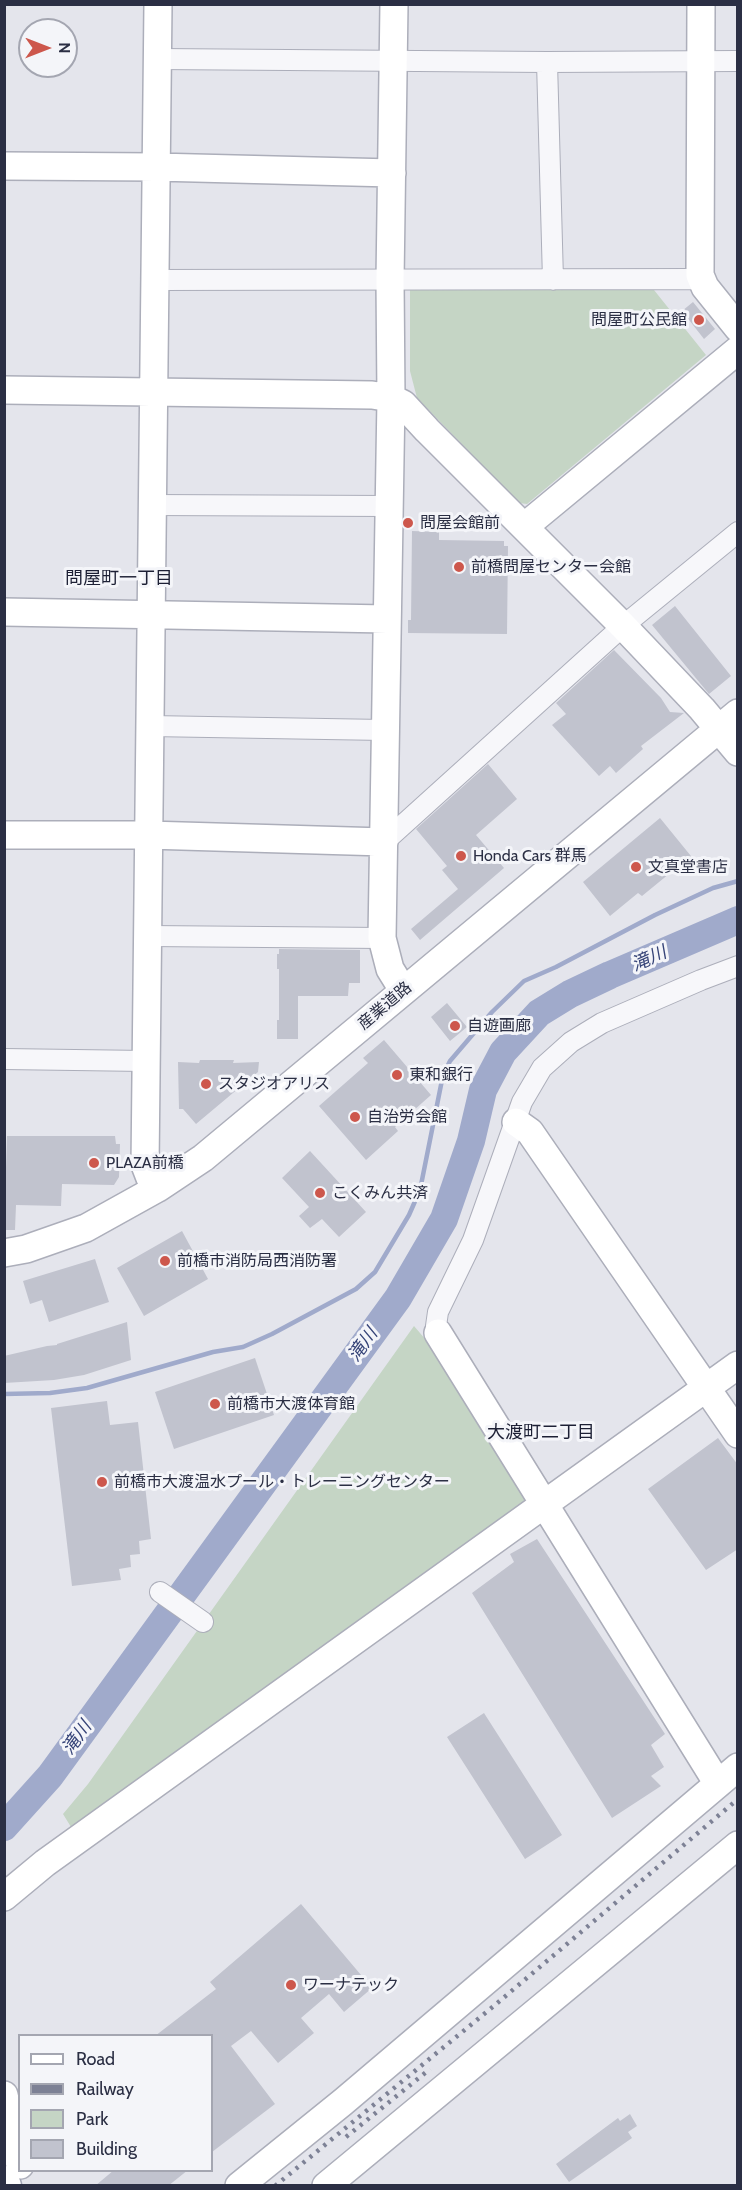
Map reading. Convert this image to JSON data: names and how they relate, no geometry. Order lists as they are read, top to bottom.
{
  "streets": {
    "street": ["産業道路"]
  },
  "districts": ["問屋町一丁目", "大渡町二丁目"],
  "water": ["滝川"],
  "places": [
    "問屋町公民館",
    "問屋会館前",
    "前橋問屋センター会館",
    "Honda Cars 群馬",
    "文真堂書店",
    "自遊画廊",
    "東和銀行",
    "スタジオアリス",
    "自治労会館",
    "PLAZA前橋",
    "こくみん共済",
    "前橋市消防局西消防署",
    "前橋市大渡体育館",
    "前橋市大渡温水プール・トレーニングセンター",
    "ワーナテック"
  ],
  "legend": [
    "Road",
    "Railway",
    "Park",
    "Building"
  ],
  "north": "right"
}
